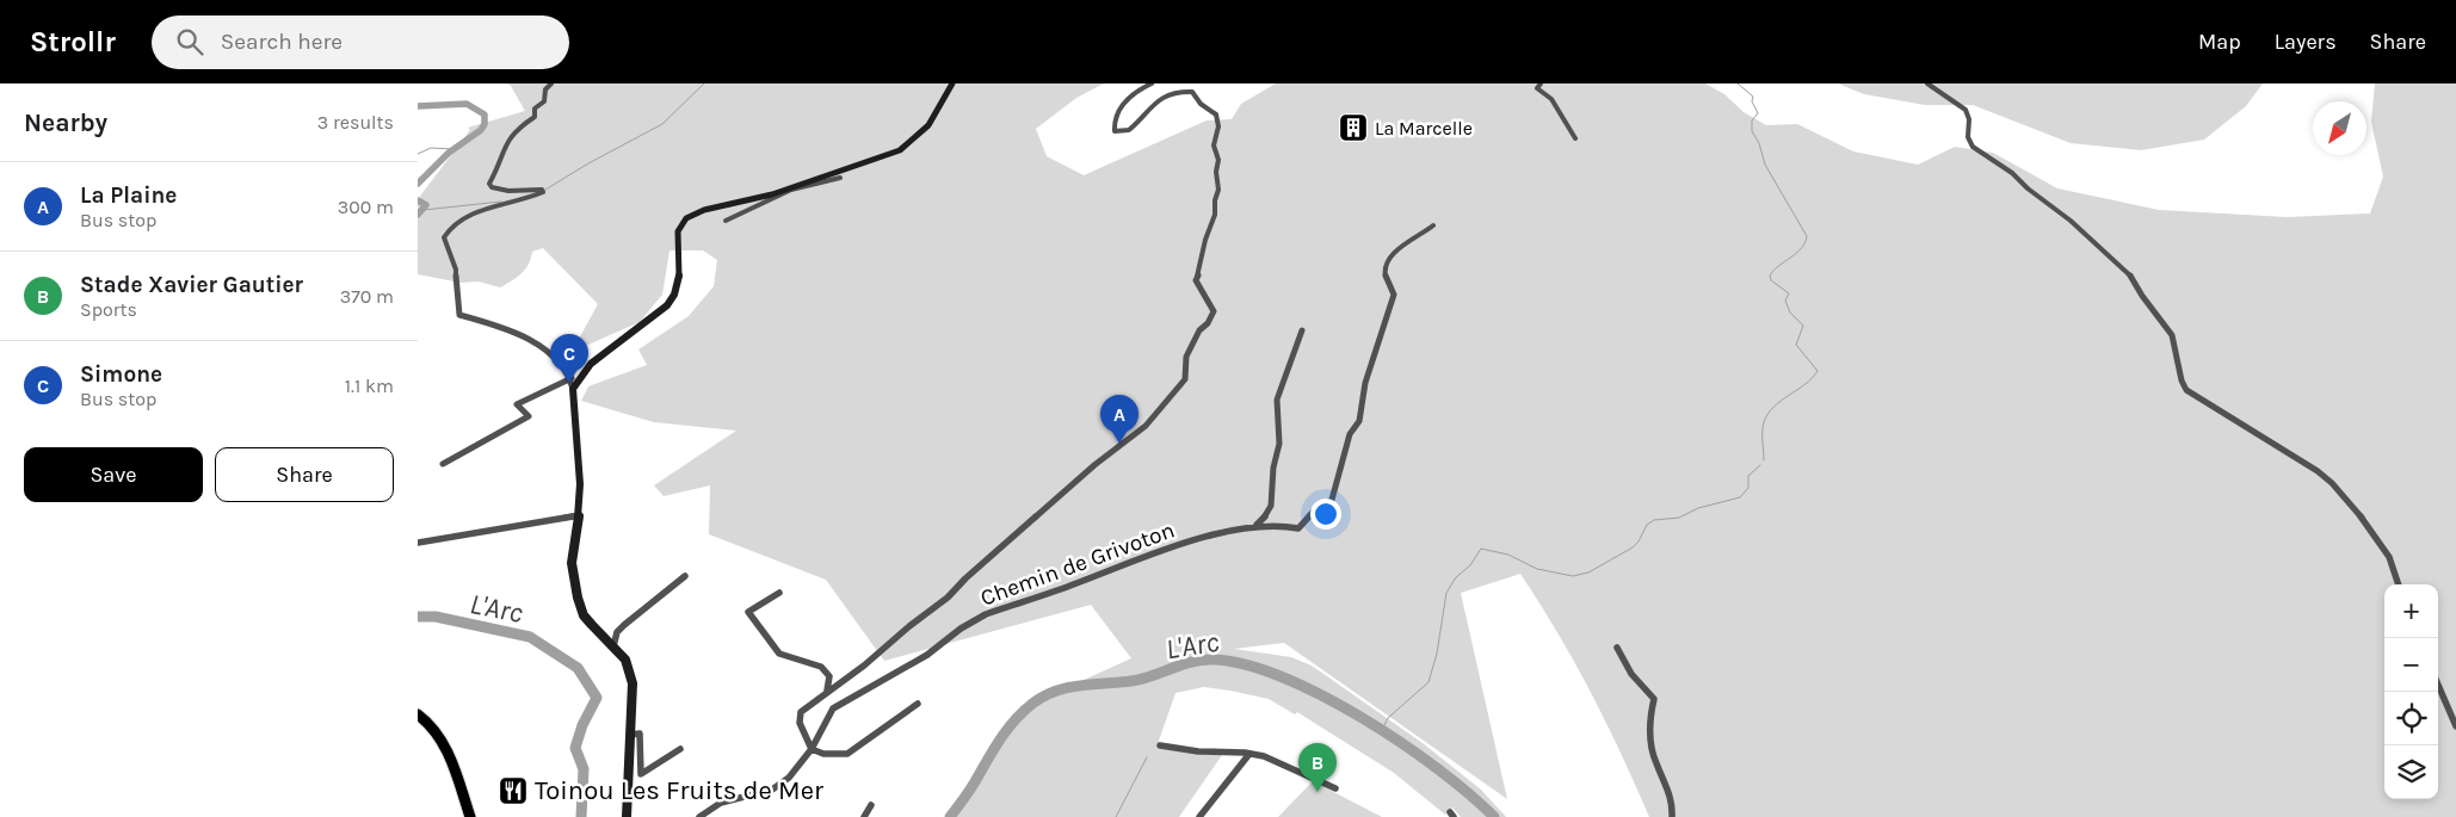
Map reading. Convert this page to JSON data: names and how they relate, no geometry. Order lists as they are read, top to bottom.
{
  "streets": {
    "street": ["Chemin de Grivoton"]
  },
  "water": ["L'Arc"],
  "places": {
    "building": ["La Marcelle"],
    "restaurant": ["Toinou Les Fruits de Mer"]
  },
  "north": "bottom left",
  "page": {
    "header": "Strollr",
    "search": "Search here",
    "nav": ["Map", "Layers", "Share"],
    "heading": ["Nearby", "3 results"],
    "list": [
      {
        "mark": "A",
        "name": "La Plaine",
        "note": "Bus stop",
        "value": "300 m"
      },
      {
        "mark": "B",
        "name": "Stade Xavier Gautier",
        "note": "Sports",
        "value": "370 m"
      },
      {
        "mark": "C",
        "name": "Simone",
        "note": "Bus stop",
        "value": "1.1 km"
      }
    ],
    "pins": ["C", "A", "B"],
    "buttons": ["Save", "Share"],
    "map_buttons": ["+", "−"]
  }
}
